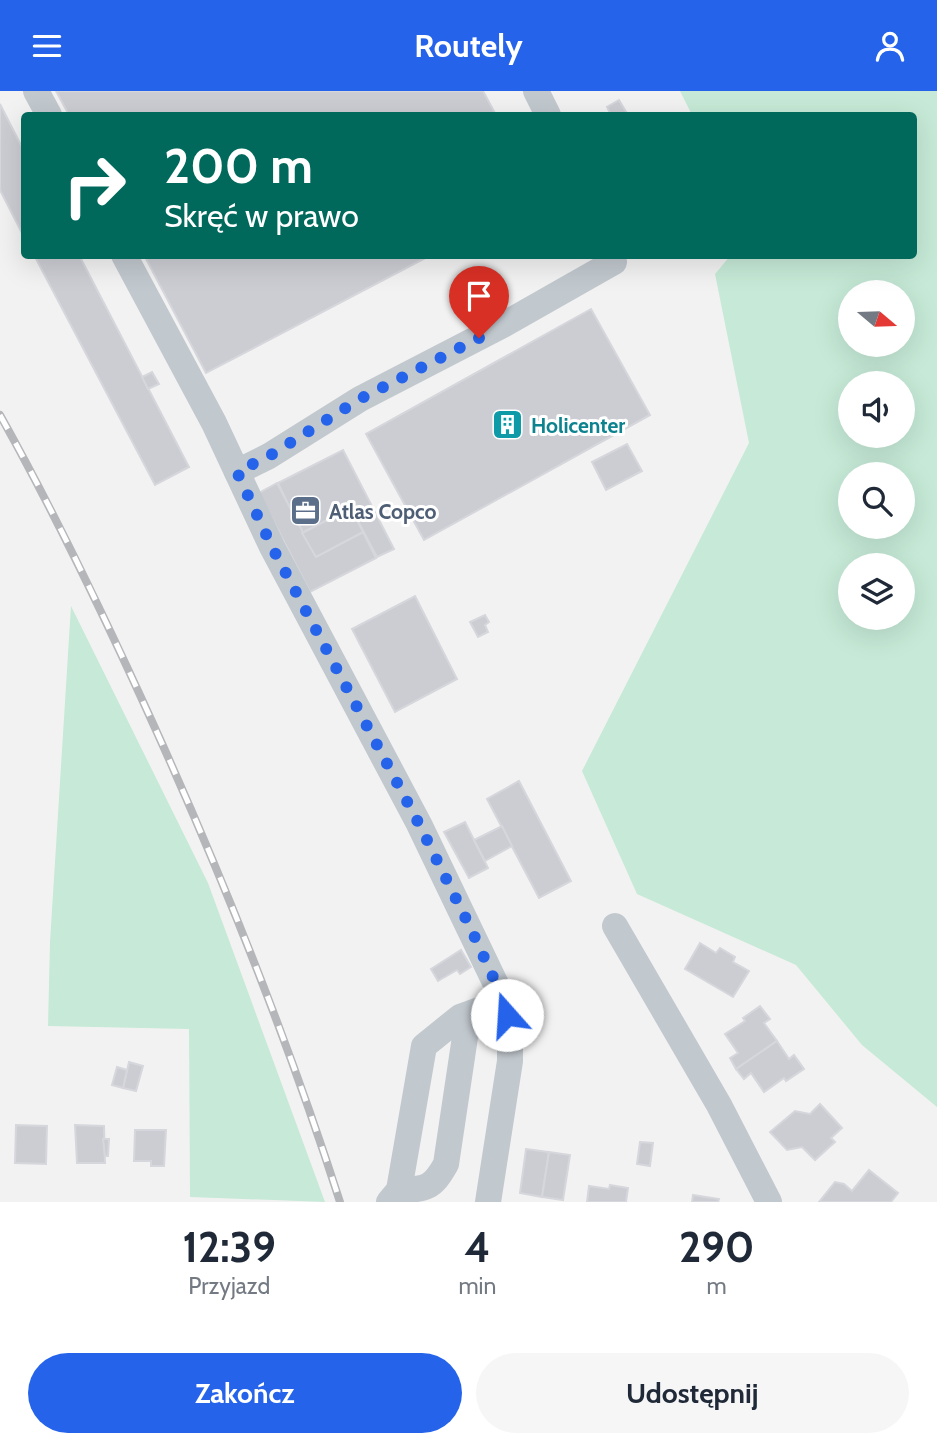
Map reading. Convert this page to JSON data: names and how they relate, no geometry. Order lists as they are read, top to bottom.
{
  "places": {
    "building": ["Holicenter"],
    "office": ["Atlas Copco"]
  },
  "north": "right",
  "page": {
    "header": "Routely",
    "turn": ["200 m", "Skręć w prawo"],
    "eta": [
      "12:39",
      "Przyjazd",
      "4",
      "min",
      "290",
      "m"
    ],
    "buttons": ["Zakończ", "Udostępnij"]
  }
}
